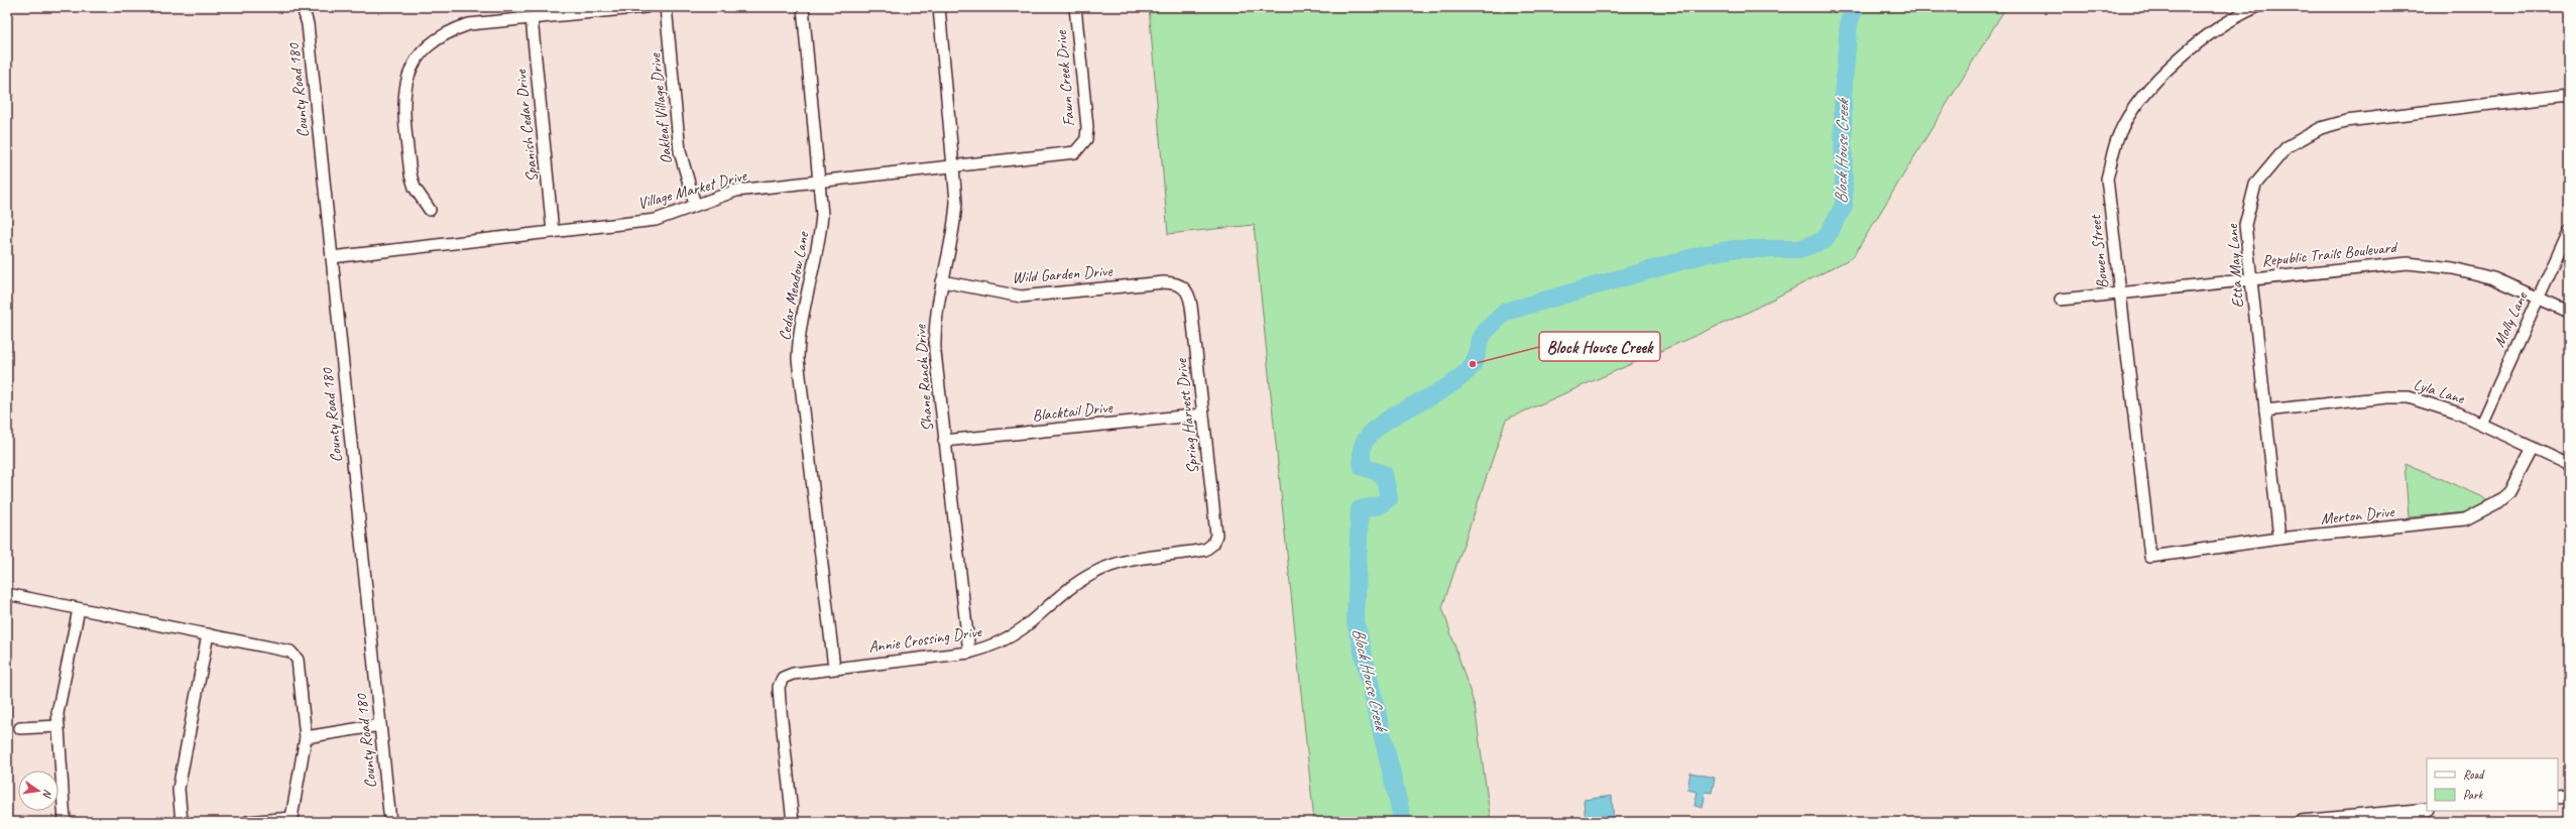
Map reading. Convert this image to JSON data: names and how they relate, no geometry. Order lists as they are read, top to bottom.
{
  "streets": {
    "street": [
      "Fawn Creek Drive",
      "County Road 180",
      "Oakleaf Village Drive",
      "Spanish Cedar Drive",
      "Village Market Drive",
      "Bowen Street",
      "Republic Trails Boulevard",
      "Etta May Lane",
      "Wild Garden Drive",
      "Cedar Meadow Lane",
      "Molly Lane",
      "Shane Ranch Drive",
      "Lyla Lane",
      "Blacktail Drive",
      "Spring Harvest Drive",
      "Merton Drive",
      "Annie Crossing Drive"
    ]
  },
  "crossings": [
    ["Fawn Creek Drive", "Village Market Drive"],
    ["County Road 180", "Village Market Drive"],
    ["Oakleaf Village Drive", "Village Market Drive"],
    ["Spanish Cedar Drive", "Village Market Drive"],
    ["Village Market Drive", "Cedar Meadow Lane"],
    ["Village Market Drive", "Shane Ranch Drive"],
    ["Bowen Street", "Republic Trails Boulevard"],
    ["Bowen Street", "Merton Drive"],
    ["Republic Trails Boulevard", "Etta May Lane"],
    ["Republic Trails Boulevard", "Molly Lane"],
    ["Etta May Lane", "Lyla Lane"],
    ["Etta May Lane", "Merton Drive"],
    ["Wild Garden Drive", "Shane Ranch Drive"],
    ["Wild Garden Drive", "Spring Harvest Drive"],
    ["Cedar Meadow Lane", "Annie Crossing Drive"],
    ["Molly Lane", "Lyla Lane"],
    ["Shane Ranch Drive", "Blacktail Drive"],
    ["Shane Ranch Drive", "Annie Crossing Drive"],
    ["Lyla Lane", "Merton Drive"],
    ["Blacktail Drive", "Spring Harvest Drive"],
    ["Spring Harvest Drive", "Annie Crossing Drive"]
  ],
  "water": ["Block House Creek"],
  "places": ["Block House Creek"],
  "legend": ["Road", "Park"],
  "north": "right"
}
